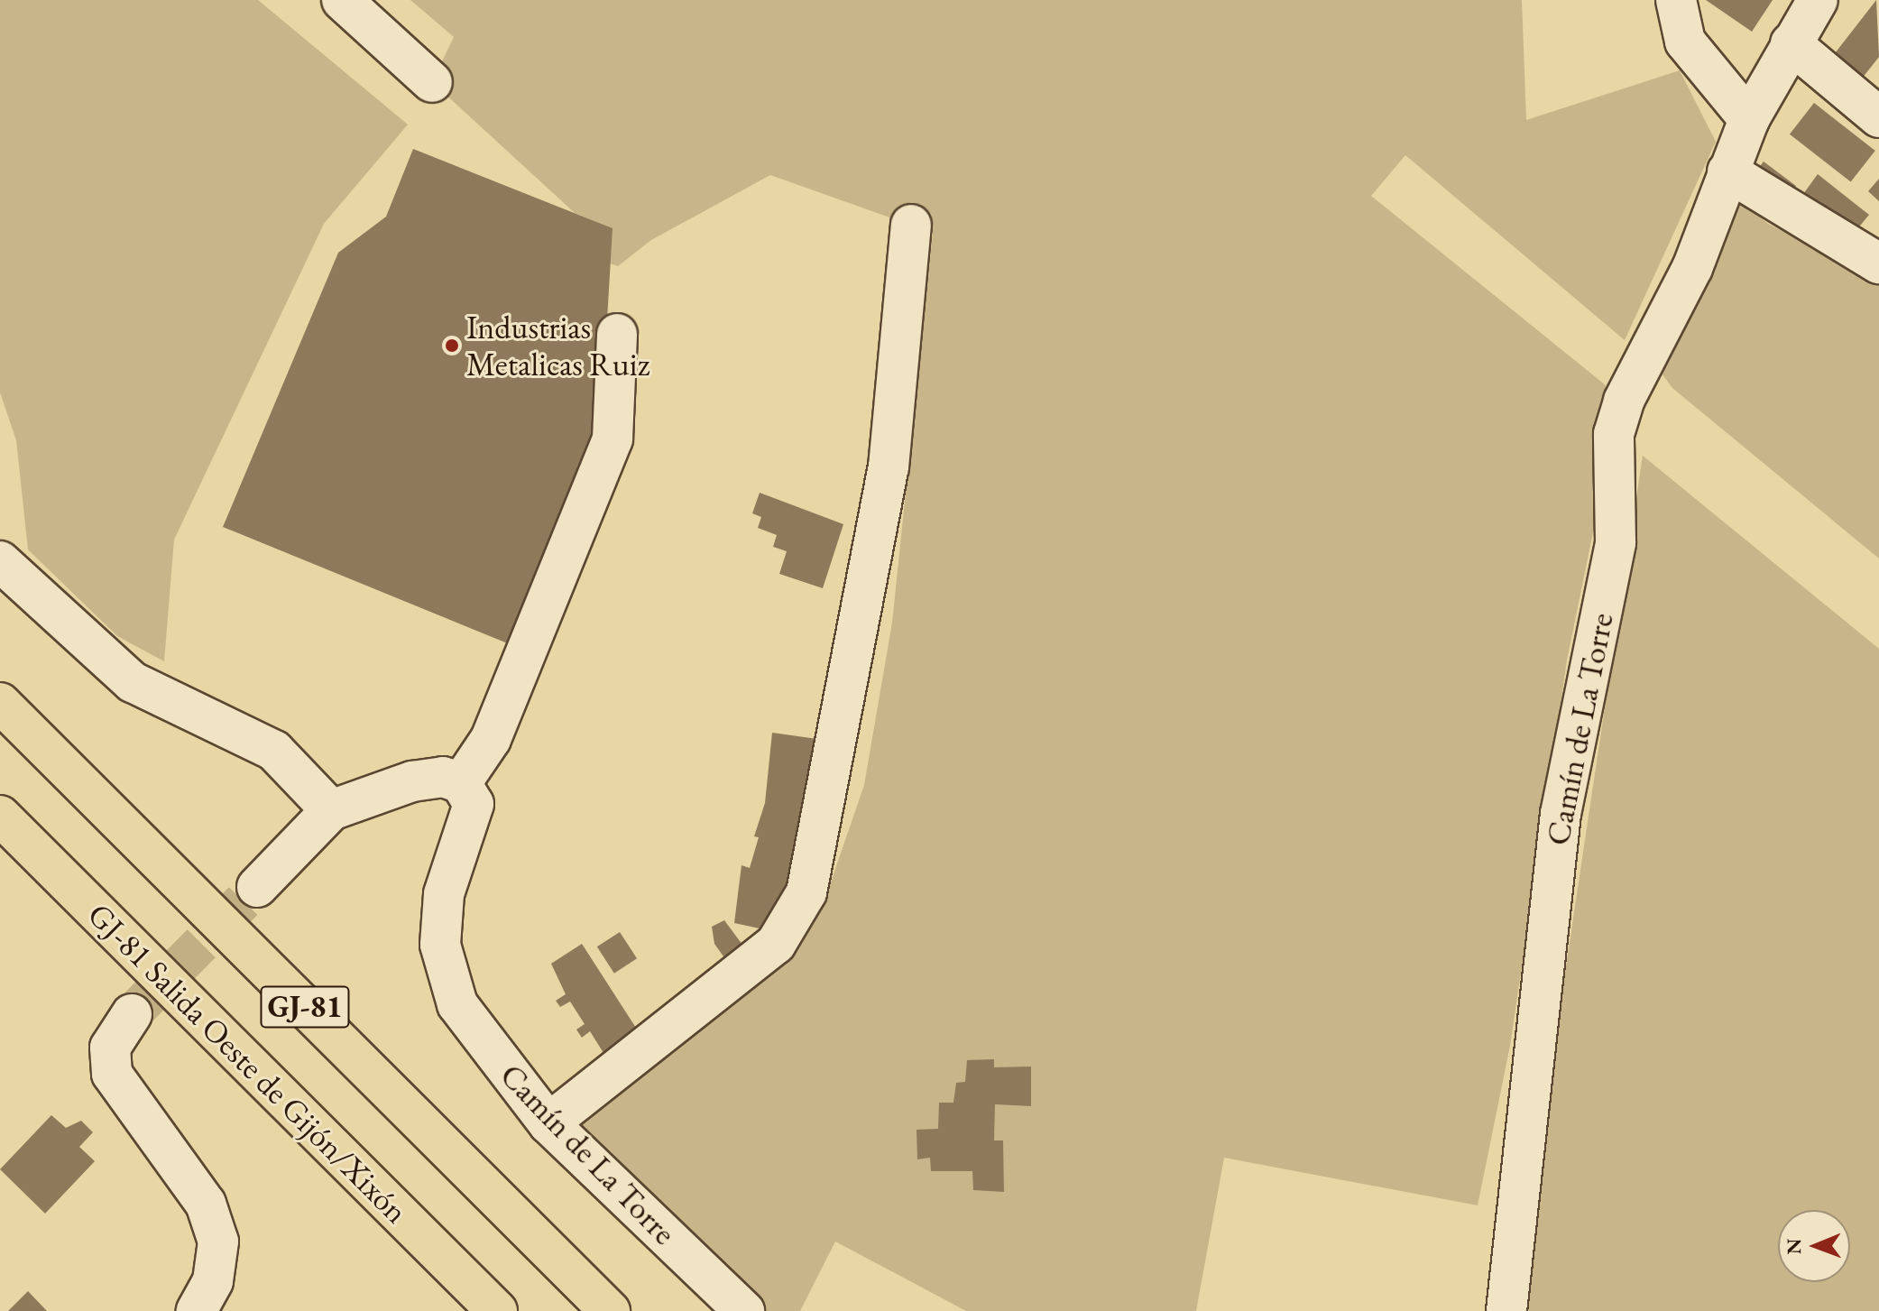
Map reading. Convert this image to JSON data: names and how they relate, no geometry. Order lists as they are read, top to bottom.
{
  "streets": {
    "highway": ["GJ-81", "GJ-81 Salida Oeste de Gijón/Xixón"],
    "street": ["Camín de La Torre"]
  },
  "places": ["Industrias Metalicas Ruiz"],
  "north": "left"
}
